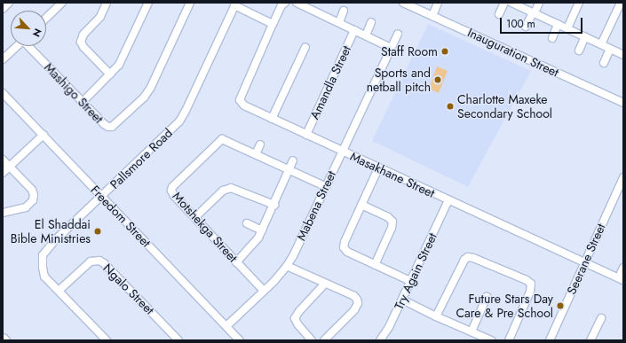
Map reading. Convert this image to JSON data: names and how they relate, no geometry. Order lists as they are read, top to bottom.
{
  "streets": {
    "street": [
      "Inauguration Street",
      "Amandla Street",
      "Mashigo Street",
      "Pallsmore Road",
      "Masakhane Street",
      "Mabena Street",
      "Freedom Street",
      "Motshekga Street",
      "Seerane Street",
      "Try Again Street",
      "Ngalo Street"
    ]
  },
  "crossings": [
    ["Amandla Street", "Masakhane Street"],
    ["Pallsmore Road", "Freedom Street"],
    ["Pallsmore Road", "Ngalo Street"],
    ["Masakhane Street", "Mabena Street"],
    ["Masakhane Street", "Seerane Street"],
    ["Masakhane Street", "Try Again Street"],
    ["Mabena Street", "Freedom Street"],
    ["Mabena Street", "Motshekga Street"]
  ],
  "places": [
    "Staff Room",
    "Sports and netball pitch",
    "Charlotte Maxeke Secondary School",
    "El Shaddai Bible Ministries",
    "Future Stars Day Care & Pre School"
  ],
  "scale_bar": "100 m",
  "north": "bottom right"
}
